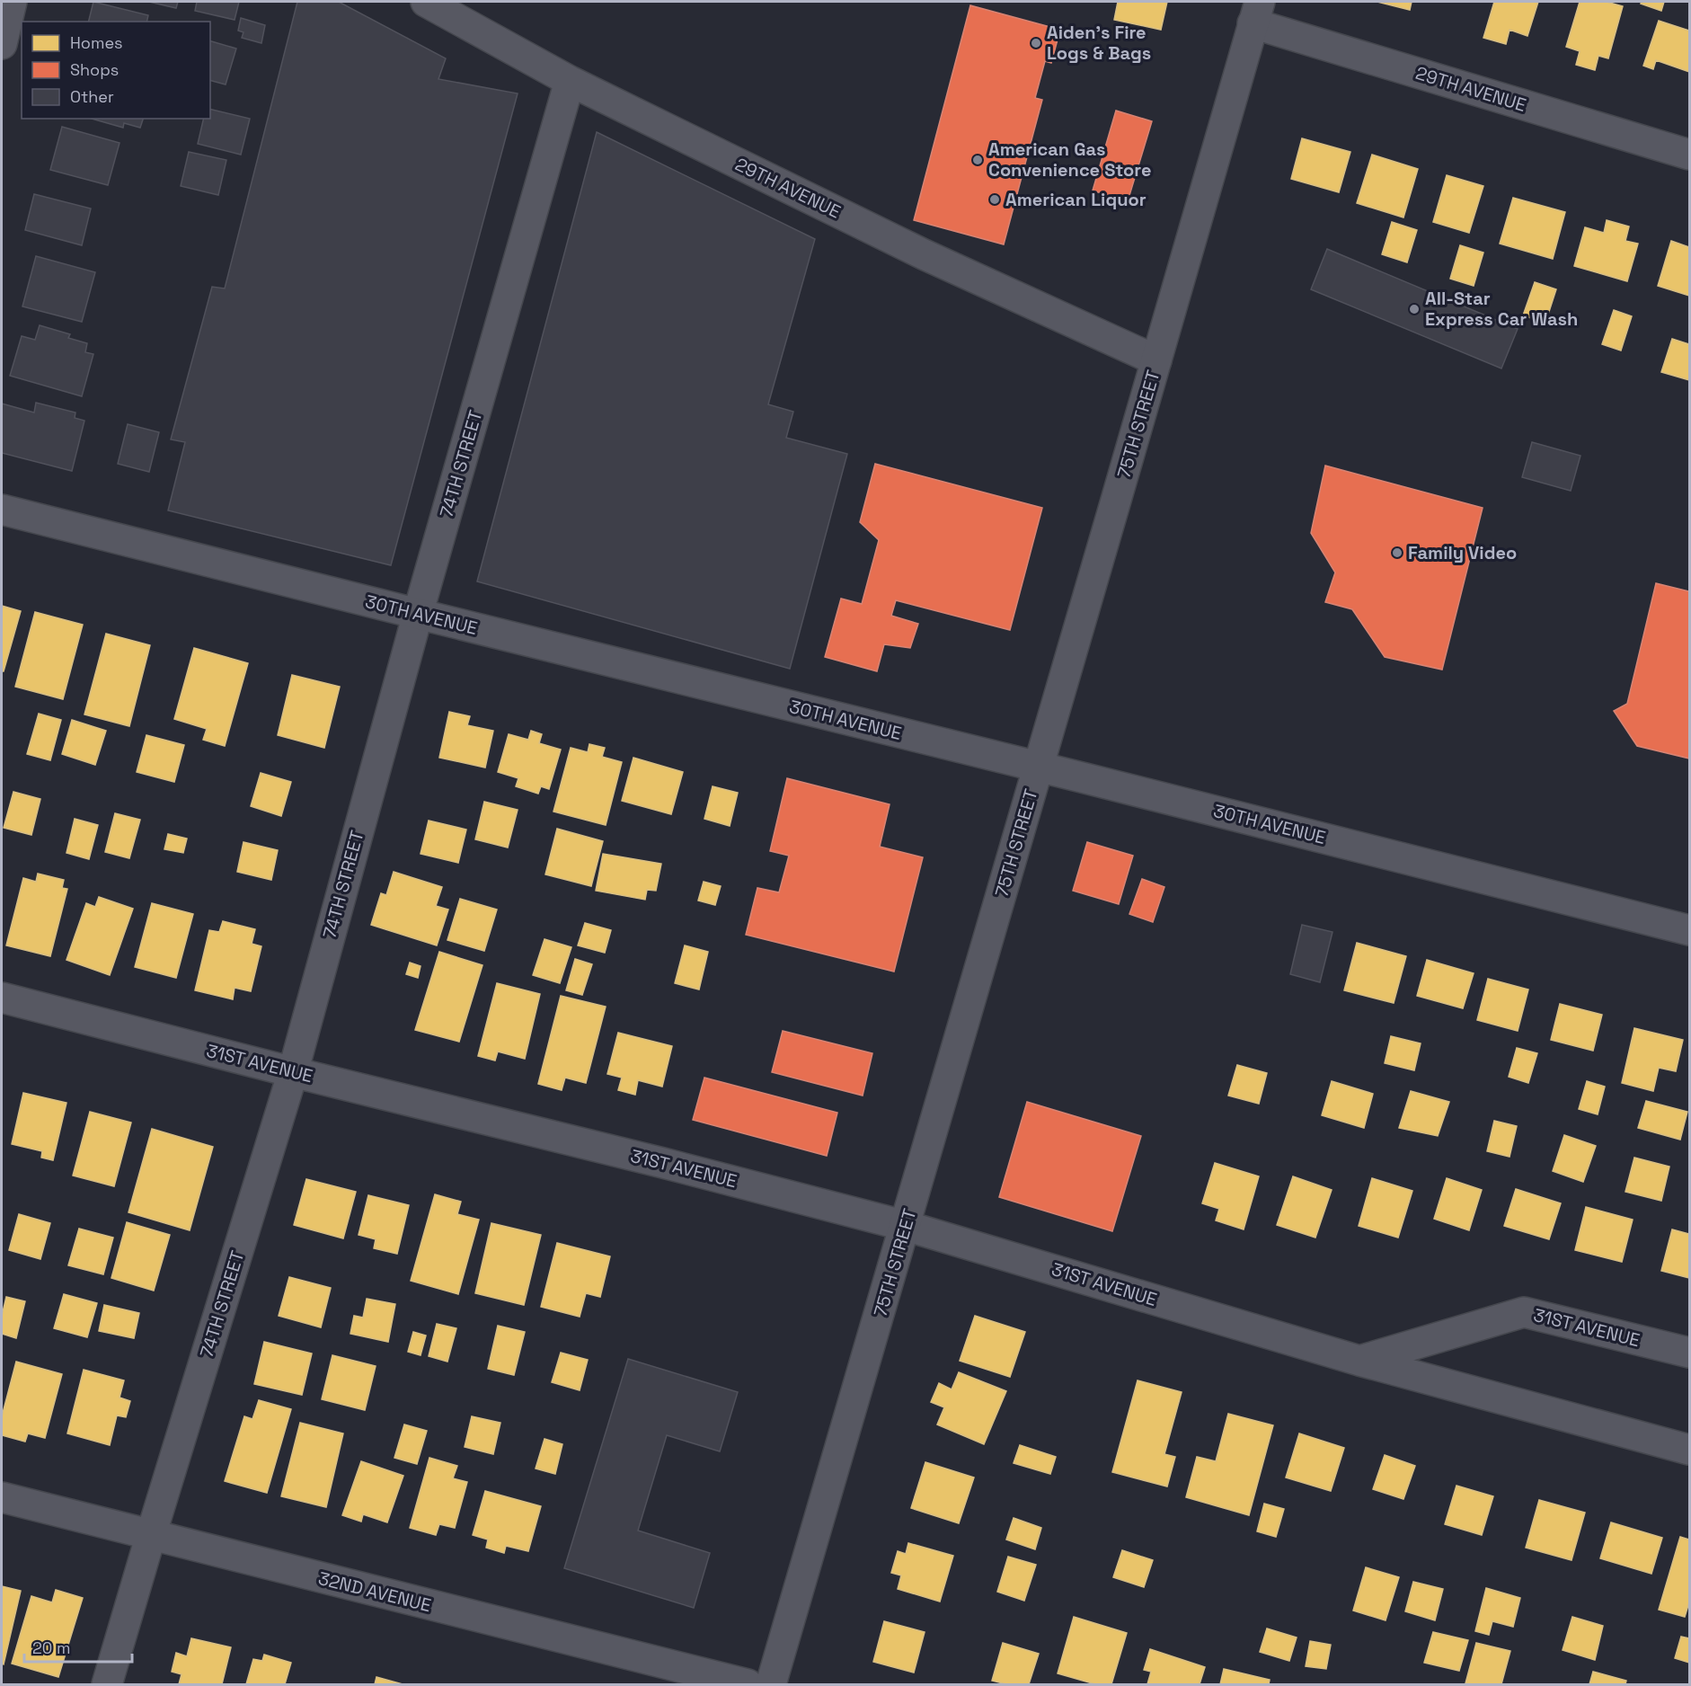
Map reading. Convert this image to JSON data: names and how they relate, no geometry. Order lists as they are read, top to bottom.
{
  "streets": {
    "street": [
      "29TH AVENUE",
      "75TH STREET",
      "74TH STREET",
      "30TH AVENUE",
      "31ST AVENUE",
      "32ND AVENUE"
    ]
  },
  "crossings": [
    ["29TH AVENUE", "75TH STREET"],
    ["29TH AVENUE", "74TH STREET"],
    ["75TH STREET", "30TH AVENUE"],
    ["75TH STREET", "31ST AVENUE"],
    ["74TH STREET", "30TH AVENUE"],
    ["74TH STREET", "31ST AVENUE"],
    ["74TH STREET", "32ND AVENUE"]
  ],
  "places": [
    "Aiden’s Fire Logs & Bags",
    "American Gas Convenience Store",
    "American Liquor",
    "All-Star Express Car Wash",
    "Family Video"
  ],
  "legend": ["Homes", "Shops", "Other"],
  "scale_bar": "20 m"
}
